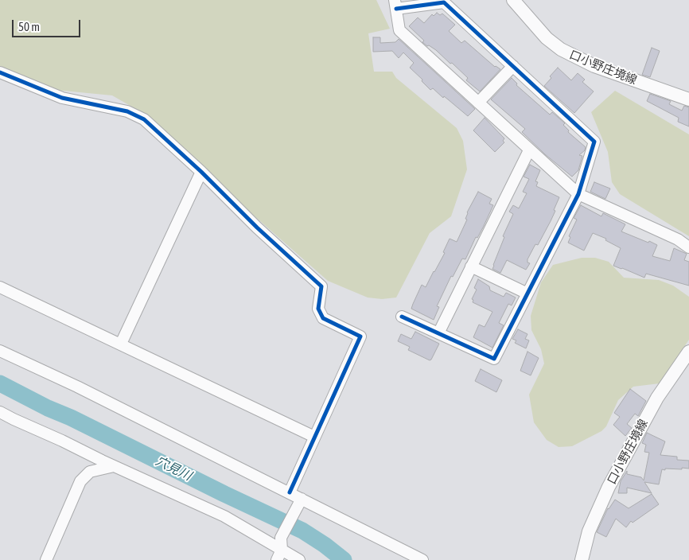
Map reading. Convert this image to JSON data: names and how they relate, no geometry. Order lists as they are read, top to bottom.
{
  "streets": {
    "main road": ["口小野庄境線"]
  },
  "water": ["穴見川"],
  "scale_bar": "50 m"
}
